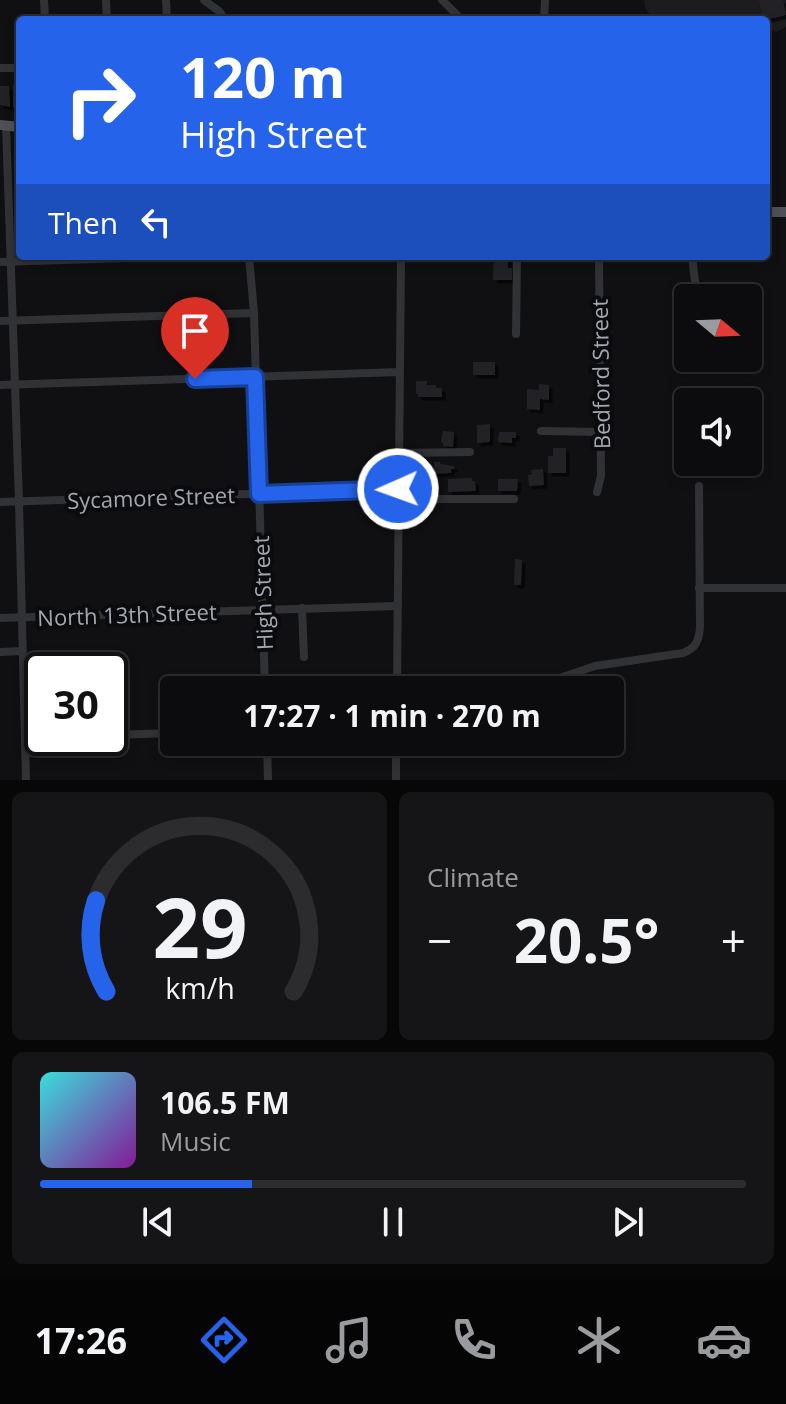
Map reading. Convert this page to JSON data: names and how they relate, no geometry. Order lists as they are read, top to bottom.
{
  "streets": {
    "street": [
      "Bedford Street",
      "Sycamore Street",
      "High Street",
      "North 13th Street"
    ]
  },
  "crossings": [
    ["Sycamore Street", "High Street"],
    ["High Street", "North 13th Street"]
  ],
  "north": "right",
  "page": {
    "turn": ["120 m", "High Street"],
    "then": "Then",
    "limit": "30",
    "trip": "17:27 · 1 min · 270 m",
    "tile": "Climate",
    "heat": ["−", "20.5°", "+"],
    "song": ["106.5 FM", "Music"],
    "tabs": "17:26",
    "gauge": ["29", "km/h"]
  }
}
